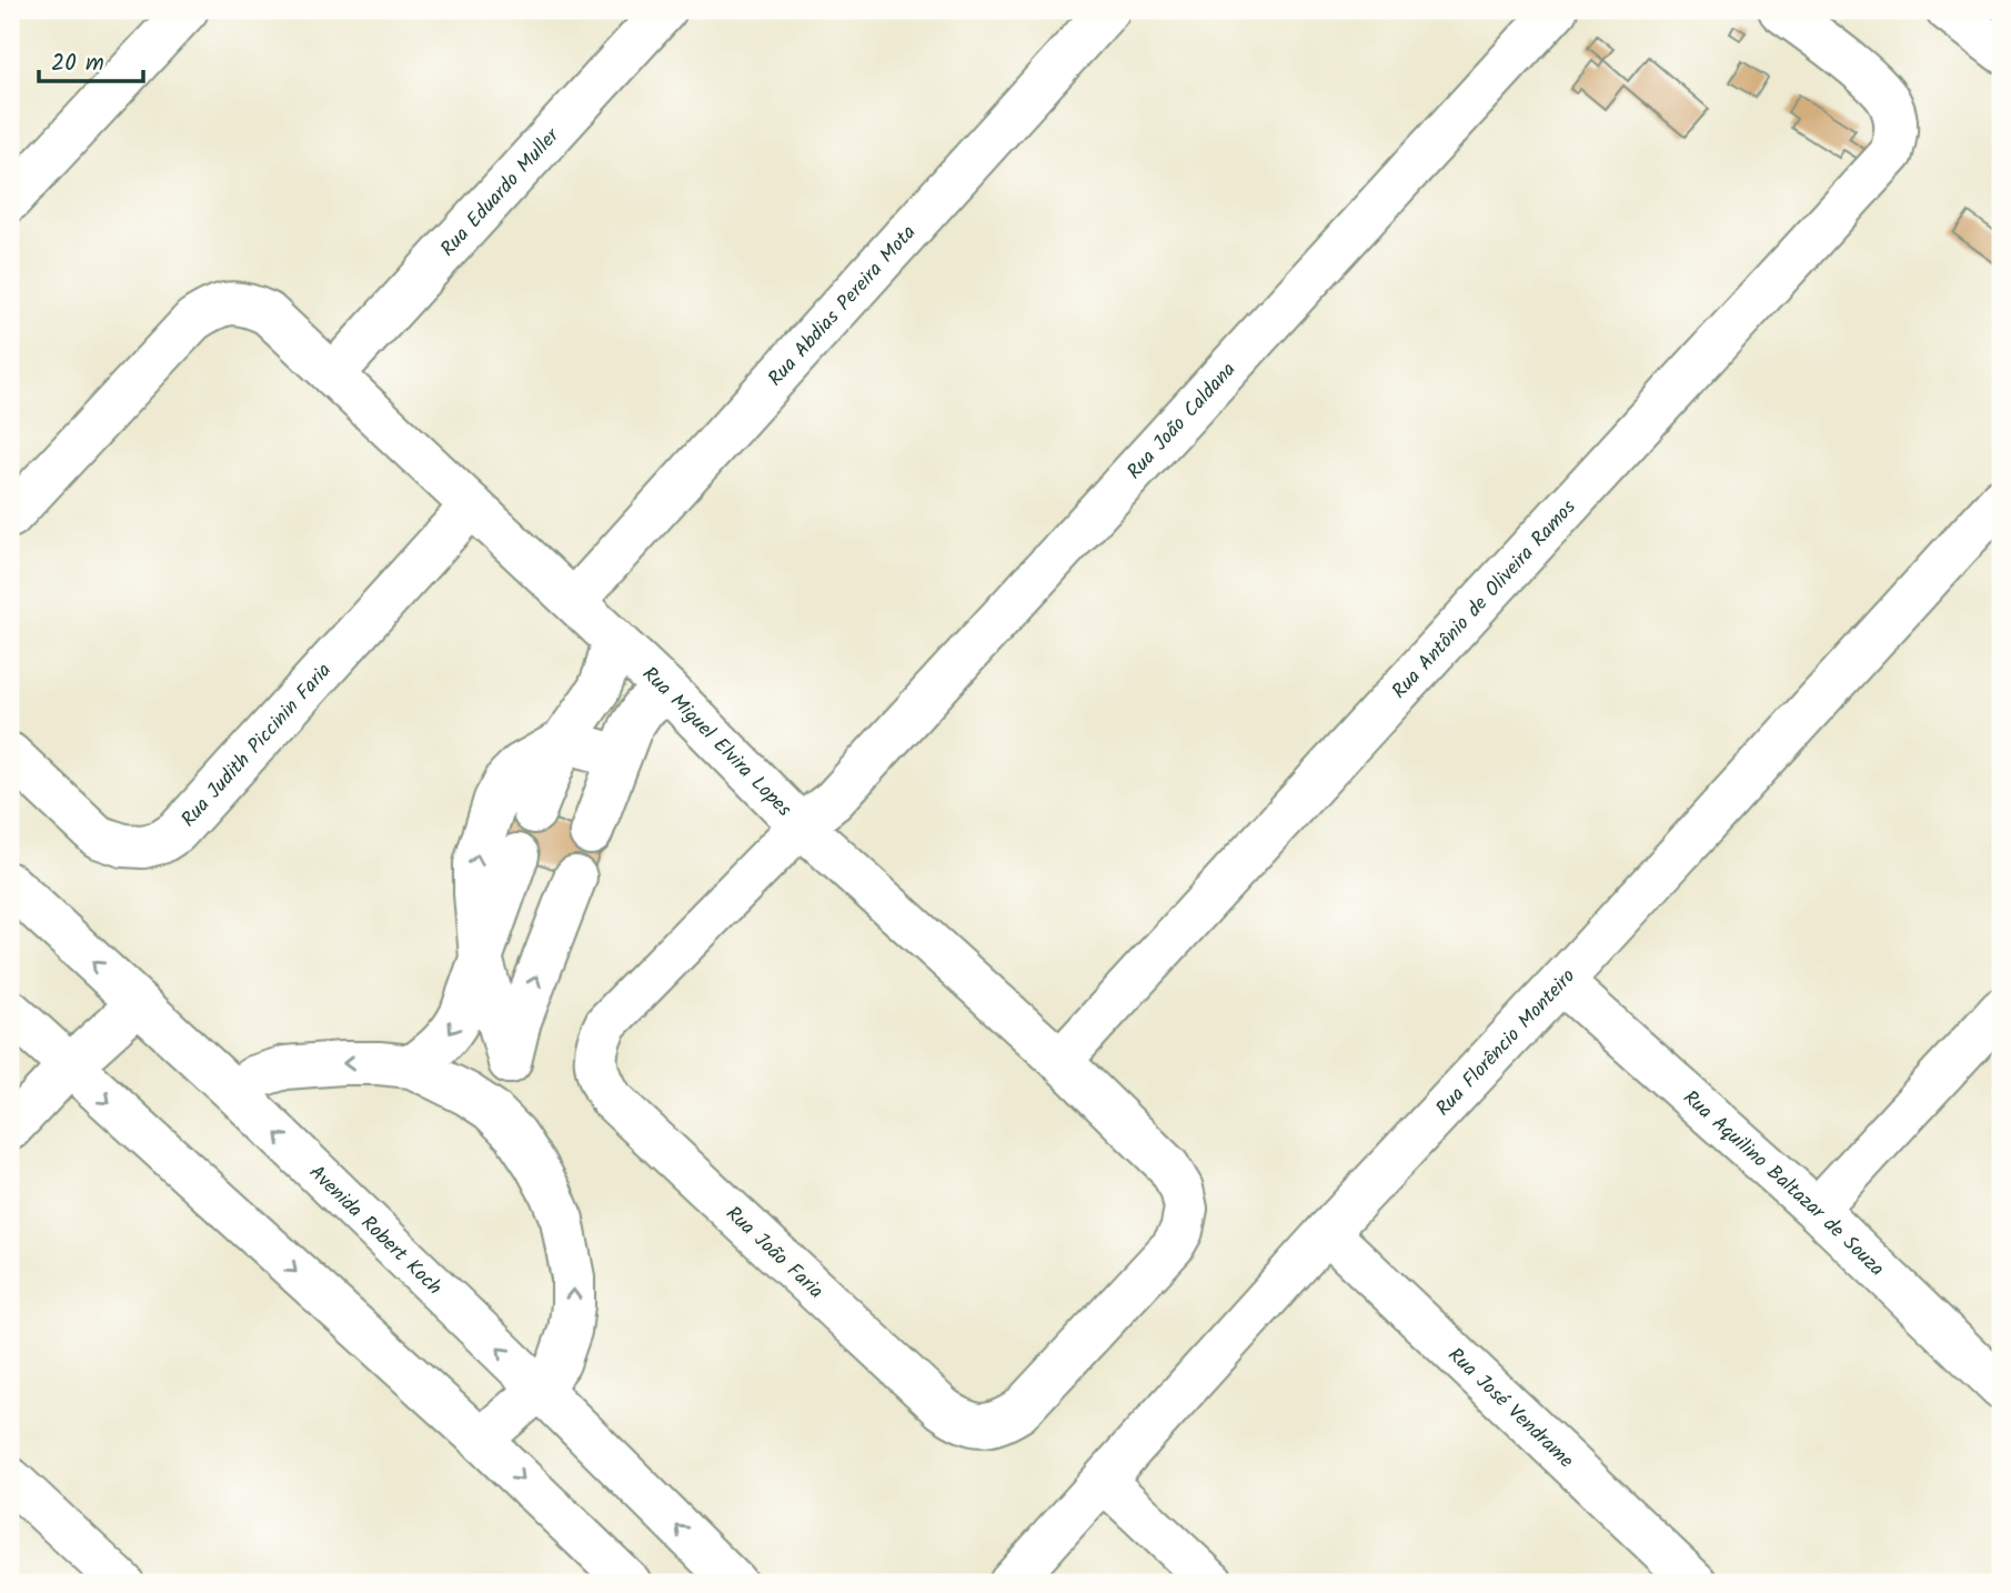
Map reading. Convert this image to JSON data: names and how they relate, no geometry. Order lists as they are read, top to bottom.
{
  "streets": {
    "street": [
      "Rua Eduardo Muller",
      "Rua Abdias Pereira Mota",
      "Rua João Caldana",
      "Rua Antônio de Oliveira Ramos",
      "Rua Miguel Elvira Lopes",
      "Rua Judith Piccinin Faria",
      "Rua Florêncio Monteiro",
      "Rua Aquilino Baltazar de Souza",
      "Avenida Robert Koch",
      "Rua João Faria",
      "Rua José Vendrame"
    ]
  },
  "crossings": [
    ["Rua Eduardo Muller", "Rua Miguel Elvira Lopes"],
    ["Rua Abdias Pereira Mota", "Rua Miguel Elvira Lopes"],
    ["Rua João Caldana", "Rua Miguel Elvira Lopes"],
    ["Rua João Caldana", "Rua João Faria"],
    ["Rua Antônio de Oliveira Ramos", "Rua Miguel Elvira Lopes"],
    ["Rua Miguel Elvira Lopes", "Rua Judith Piccinin Faria"],
    ["Rua Miguel Elvira Lopes", "Rua João Faria"],
    ["Rua Florêncio Monteiro", "Rua Aquilino Baltazar de Souza"],
    ["Rua Florêncio Monteiro", "Rua José Vendrame"]
  ],
  "scale_bar": "20 m"
}
